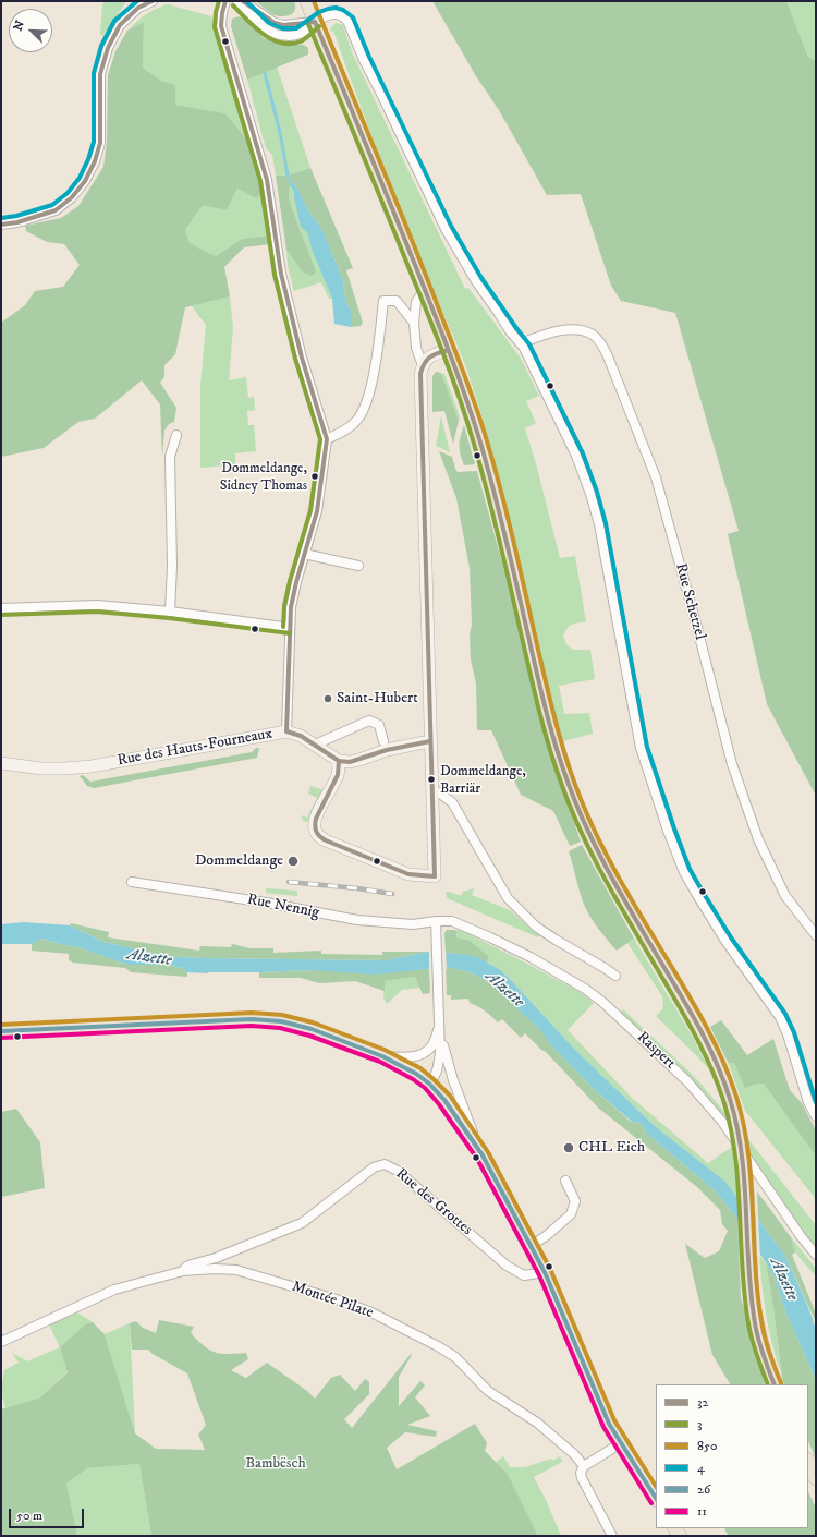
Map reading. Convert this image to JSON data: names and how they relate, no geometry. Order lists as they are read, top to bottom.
{
  "streets": {
    "street": [
      "Rue Schetzel",
      "Rue des Hauts-Fourneaux",
      "Rue Nennig",
      "Raspert",
      "Rue des Grottes",
      "Montée Pilate"
    ]
  },
  "crossings": [
    ["Rue Nennig", "Raspert"],
    ["Rue des Grottes", "Montée Pilate"]
  ],
  "water": ["Alzette"],
  "parks": ["Bambësch"],
  "places": [
    "Dommeldange, Sidney Thomas",
    "Saint-Hubert",
    "Dommeldange, Barriär",
    "Dommeldange",
    "CHL Eich"
  ],
  "lines": [
    "transit line 32",
    "transit line 3",
    "transit line 850",
    "transit line 4",
    "transit line 26",
    "transit line 11"
  ],
  "legend": [
    "32",
    "3",
    "850",
    "4",
    "26",
    "11"
  ],
  "scale_bar": "50 m",
  "north": "top left"
}
